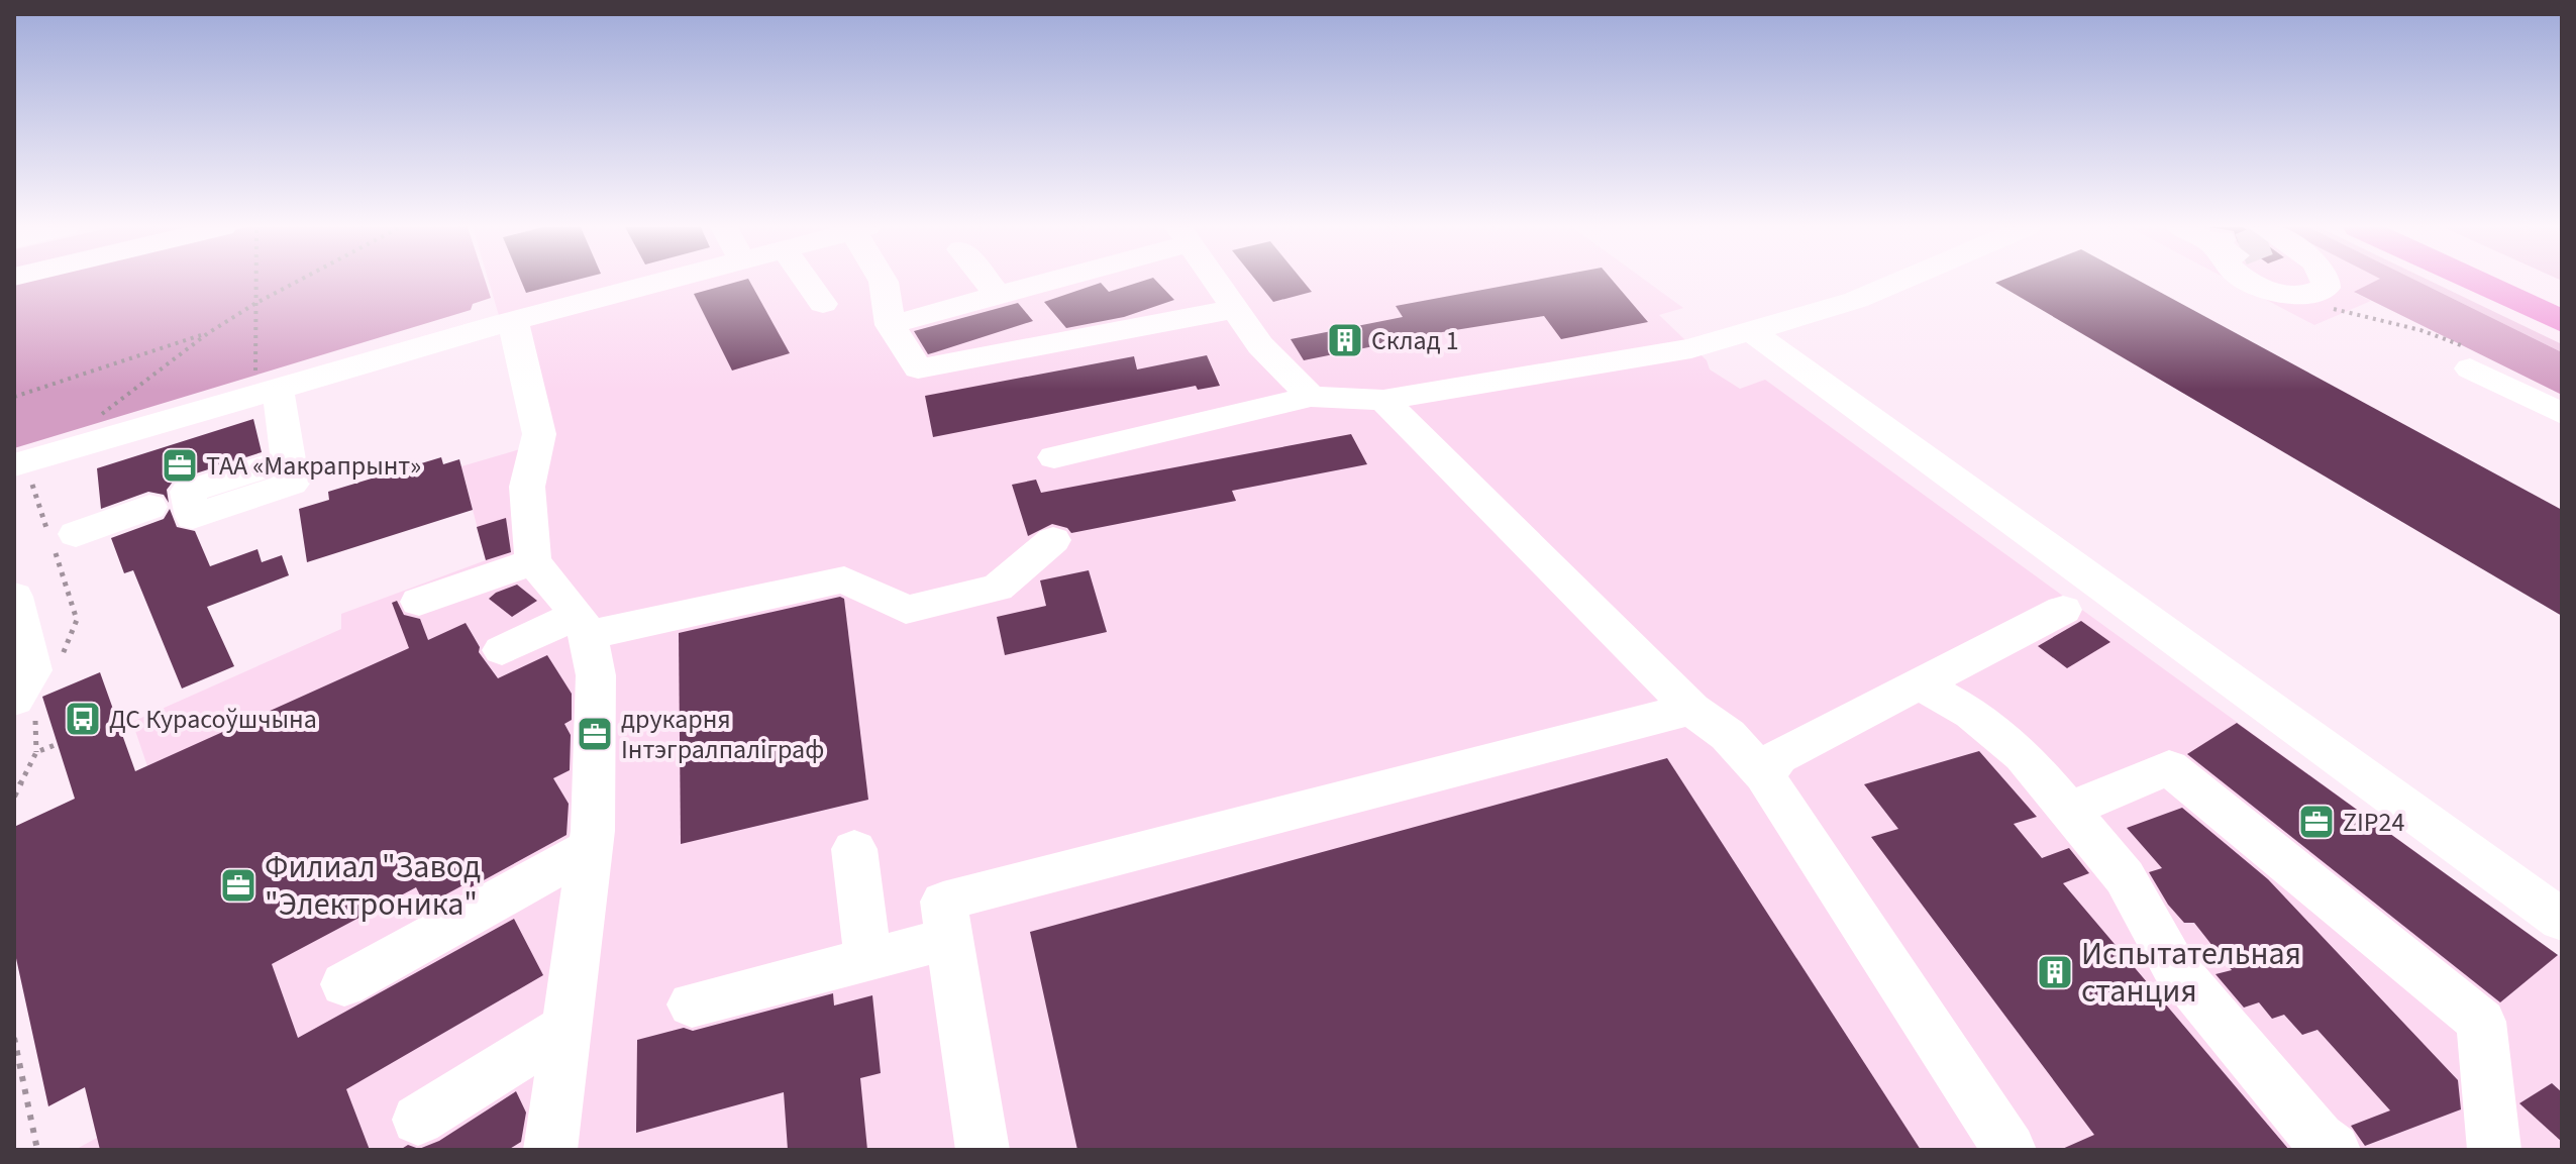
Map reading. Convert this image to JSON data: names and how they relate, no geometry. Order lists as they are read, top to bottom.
{
  "places": {
    "building": ["Склад 1", "Испытательная станция"],
    "office": [
      "ТАА «Макрапрынт»",
      "друкарня Інтэгралпаліграф",
      "ZIP24",
      "Филиал \"Завод \"Электроника\""
    ],
    "bus stop": ["ДС Курасоўшчына"]
  }
}
